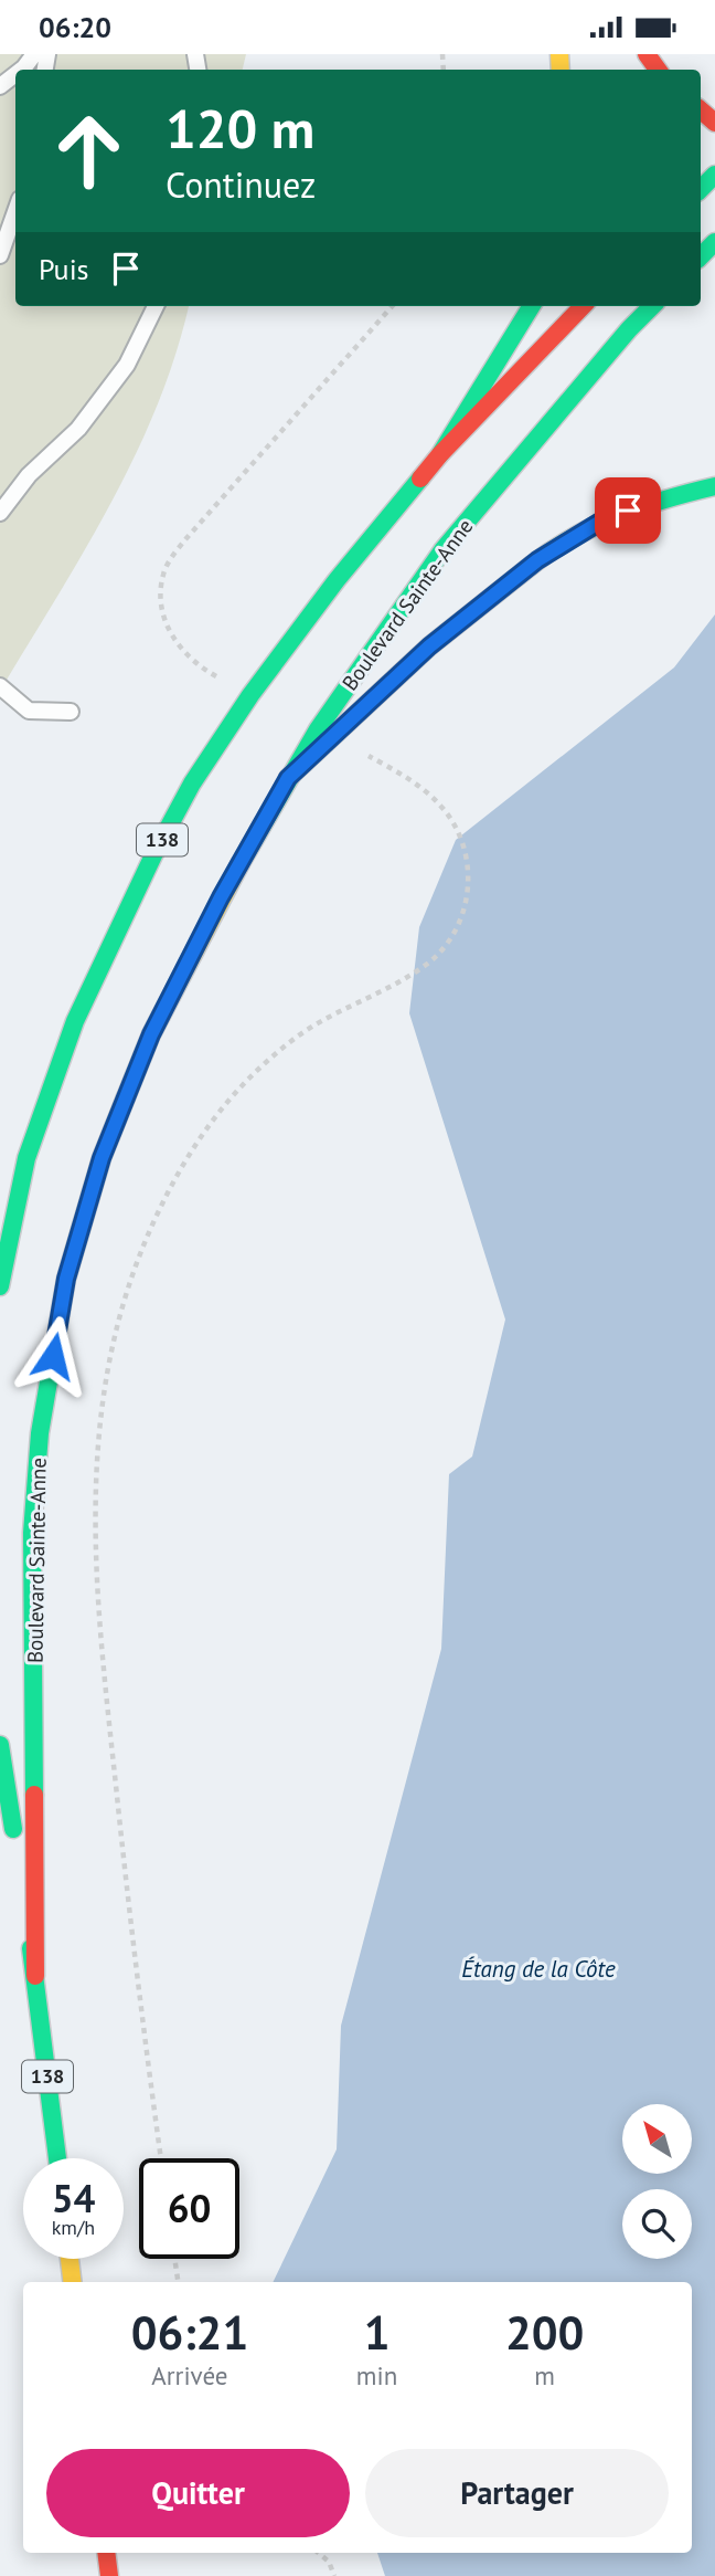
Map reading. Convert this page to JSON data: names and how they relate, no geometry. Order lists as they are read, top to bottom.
{
  "streets": {
    "main road": ["Boulevard Sainte-Anne", "138"]
  },
  "water": ["Étang de la Côte"],
  "north": "top left",
  "page": {
    "status": "06:20",
    "turn": ["120 m", "Continuez"],
    "then": "Puis",
    "speed": "54 km/h",
    "limit": "60",
    "eta": [
      "06:21",
      "Arrivée",
      "1",
      "min",
      "200",
      "m"
    ],
    "buttons": ["Quitter", "Partager"]
  }
}
